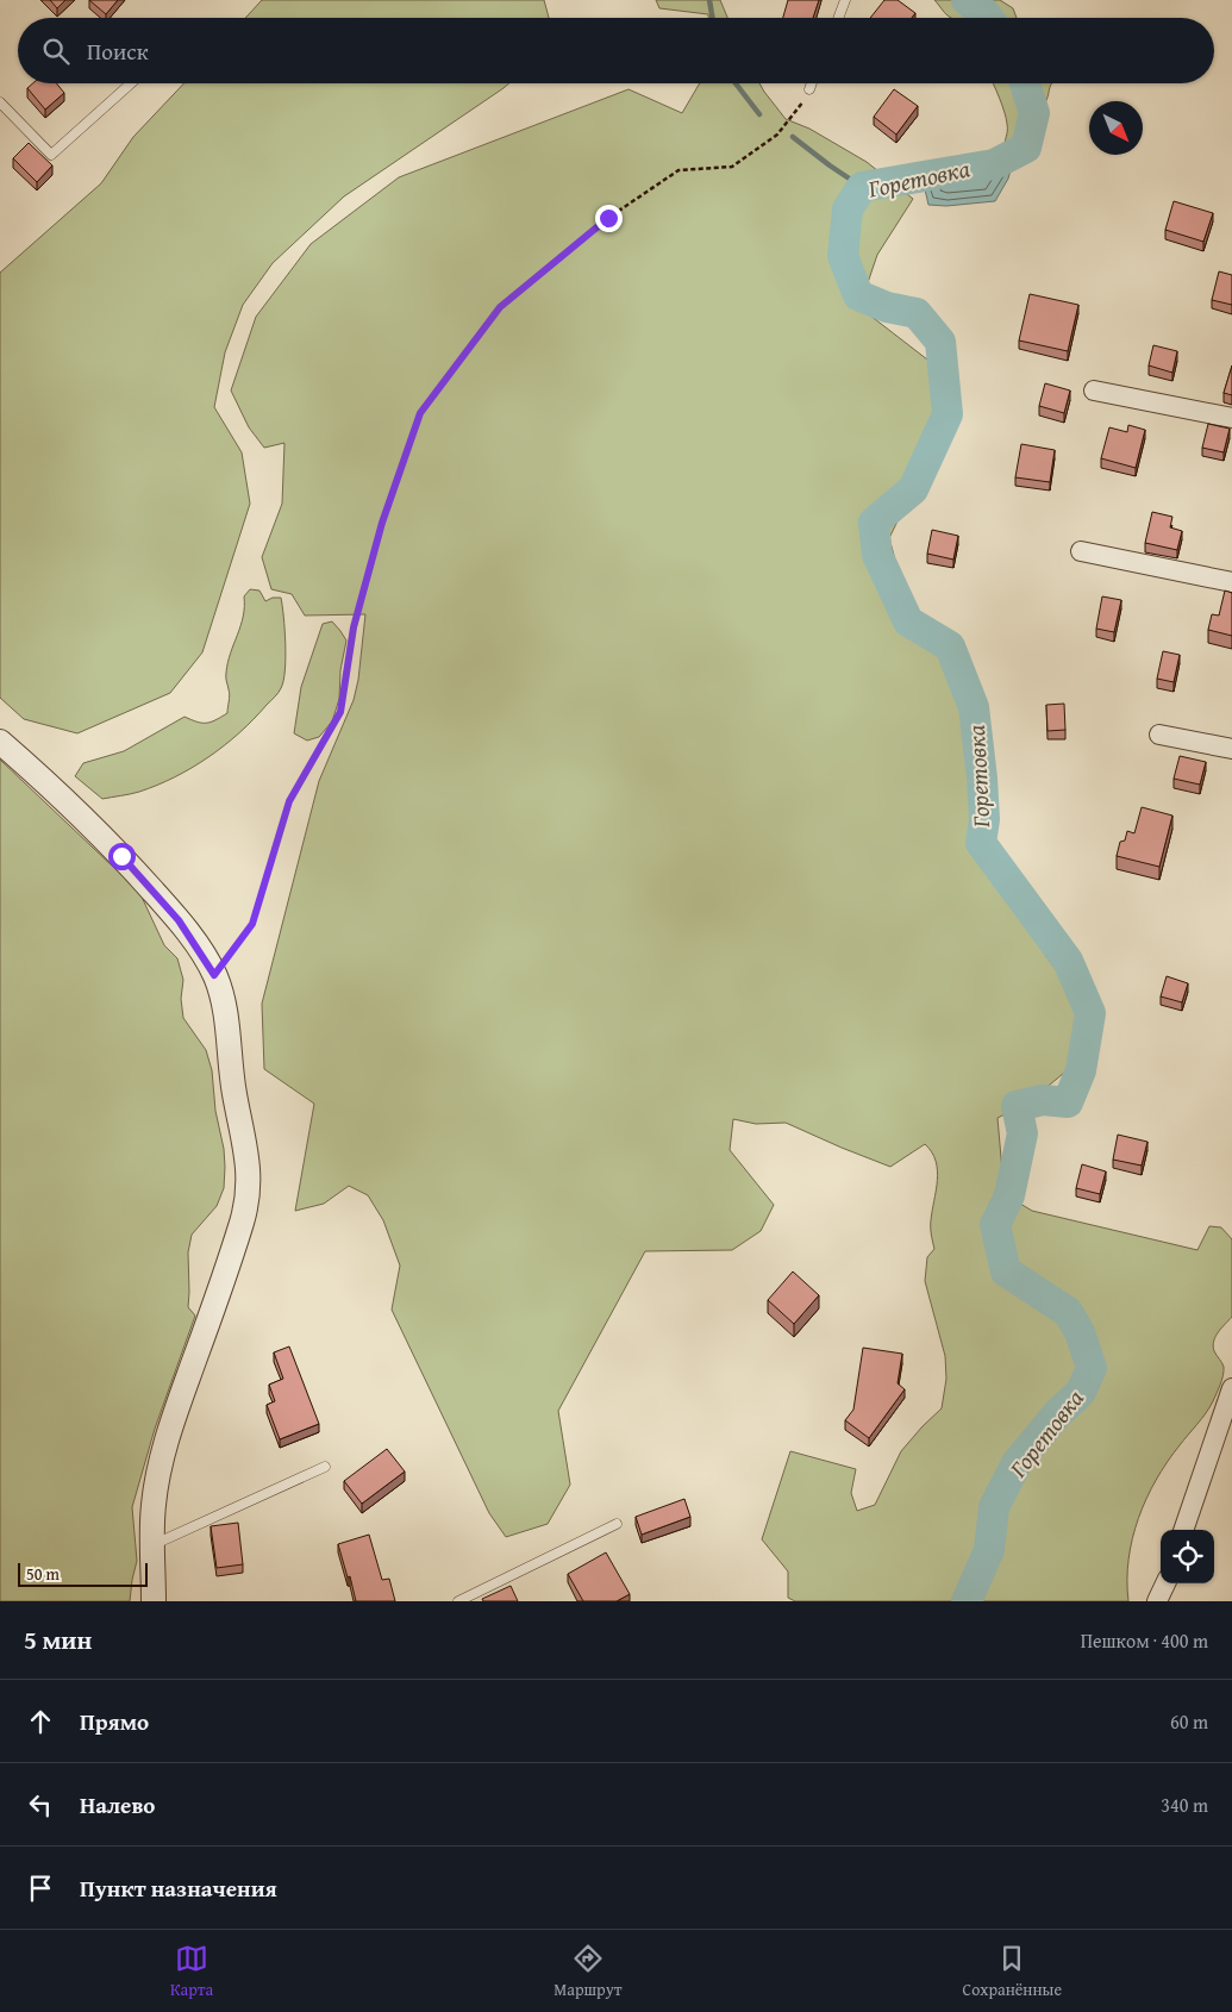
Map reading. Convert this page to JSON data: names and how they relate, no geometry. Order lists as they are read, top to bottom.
{
  "water": ["Горетовка"],
  "scale_bar": "50 m",
  "north": "bottom right",
  "page": {
    "search": "Поиск",
    "scale": "50 m",
    "heading": ["5 мин", "Пешком · 400 m"],
    "list": [
      ["Прямо", "60 m"],
      ["Налево", "340 m"],
      "Пункт назначения"
    ],
    "nav": ["Карта", "Маршрут", "Сохранённые"]
  }
}
